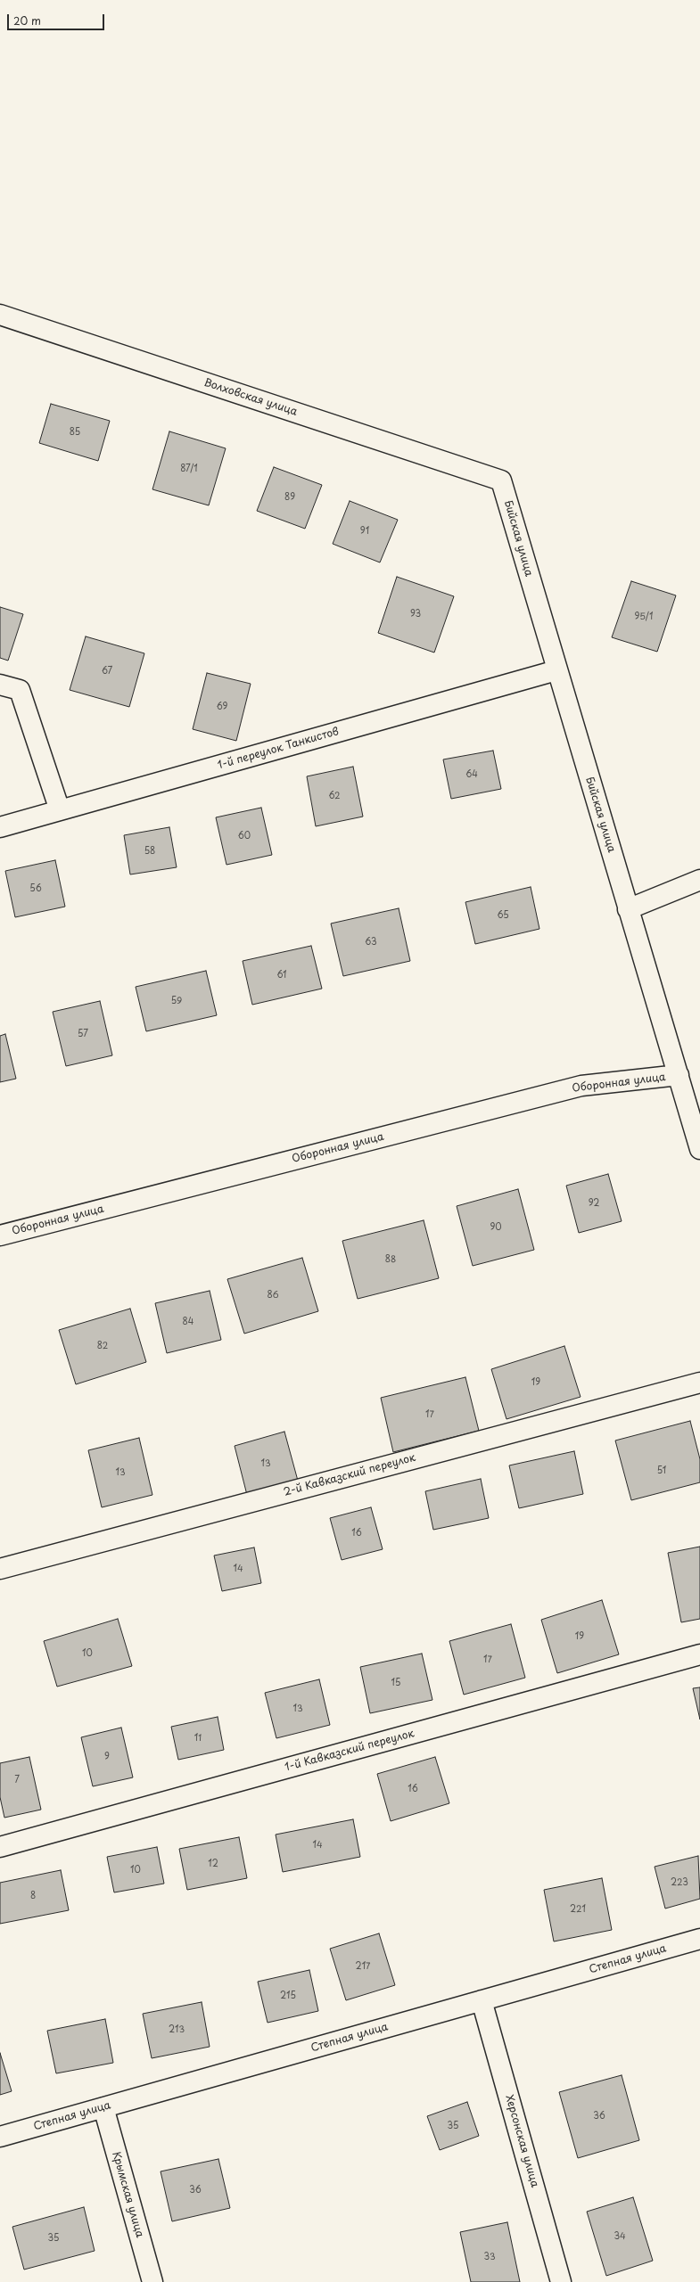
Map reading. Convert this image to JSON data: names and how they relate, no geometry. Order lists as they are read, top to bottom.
{
  "streets": {
    "street": [
      "Волховская улица",
      "Бийская улица",
      "1-й переулок Танкистов",
      "Оборонная улица",
      "2-й Кавказский переулок",
      "1-й Кавказский переулок",
      "Степная улица",
      "Херсонская улица",
      "Крымская улица"
    ]
  },
  "crossings": [
    ["Волховская улица", "Бийская улица"],
    ["Бийская улица", "1-й переулок Танкистов"],
    ["Бийская улица", "Оборонная улица"],
    ["Степная улица", "Херсонская улица"],
    ["Степная улица", "Крымская улица"]
  ],
  "house_numbers": [
    "85",
    "87/1",
    "89",
    "91",
    "93",
    "95/1",
    "67",
    "69",
    "64",
    "62",
    "60",
    "58",
    "56",
    "65",
    "63",
    "61",
    "59",
    "57",
    "92",
    "90",
    "88",
    "86",
    "84",
    "82",
    "19",
    "17",
    "13",
    "51",
    "13",
    "16",
    "14",
    "19",
    "10",
    "17",
    "15",
    "13",
    "11",
    "9",
    "7",
    "16",
    "14",
    "12",
    "10",
    "223",
    "8",
    "221",
    "217",
    "215",
    "213",
    "36",
    "35",
    "36",
    "34",
    "35",
    "33"
  ],
  "scale_bar": "20 m"
}
